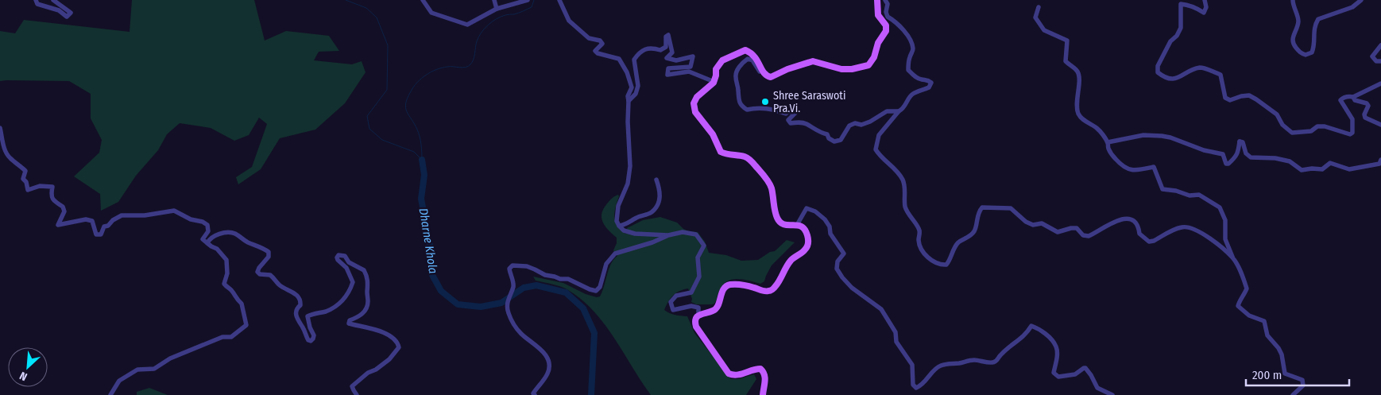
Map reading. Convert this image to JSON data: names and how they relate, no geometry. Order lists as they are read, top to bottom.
{
  "water": ["Dharne Khola"],
  "places": ["Shree Saraswoti Pra.Vi."],
  "scale_bar": "200 m",
  "north": "bottom left"
}
